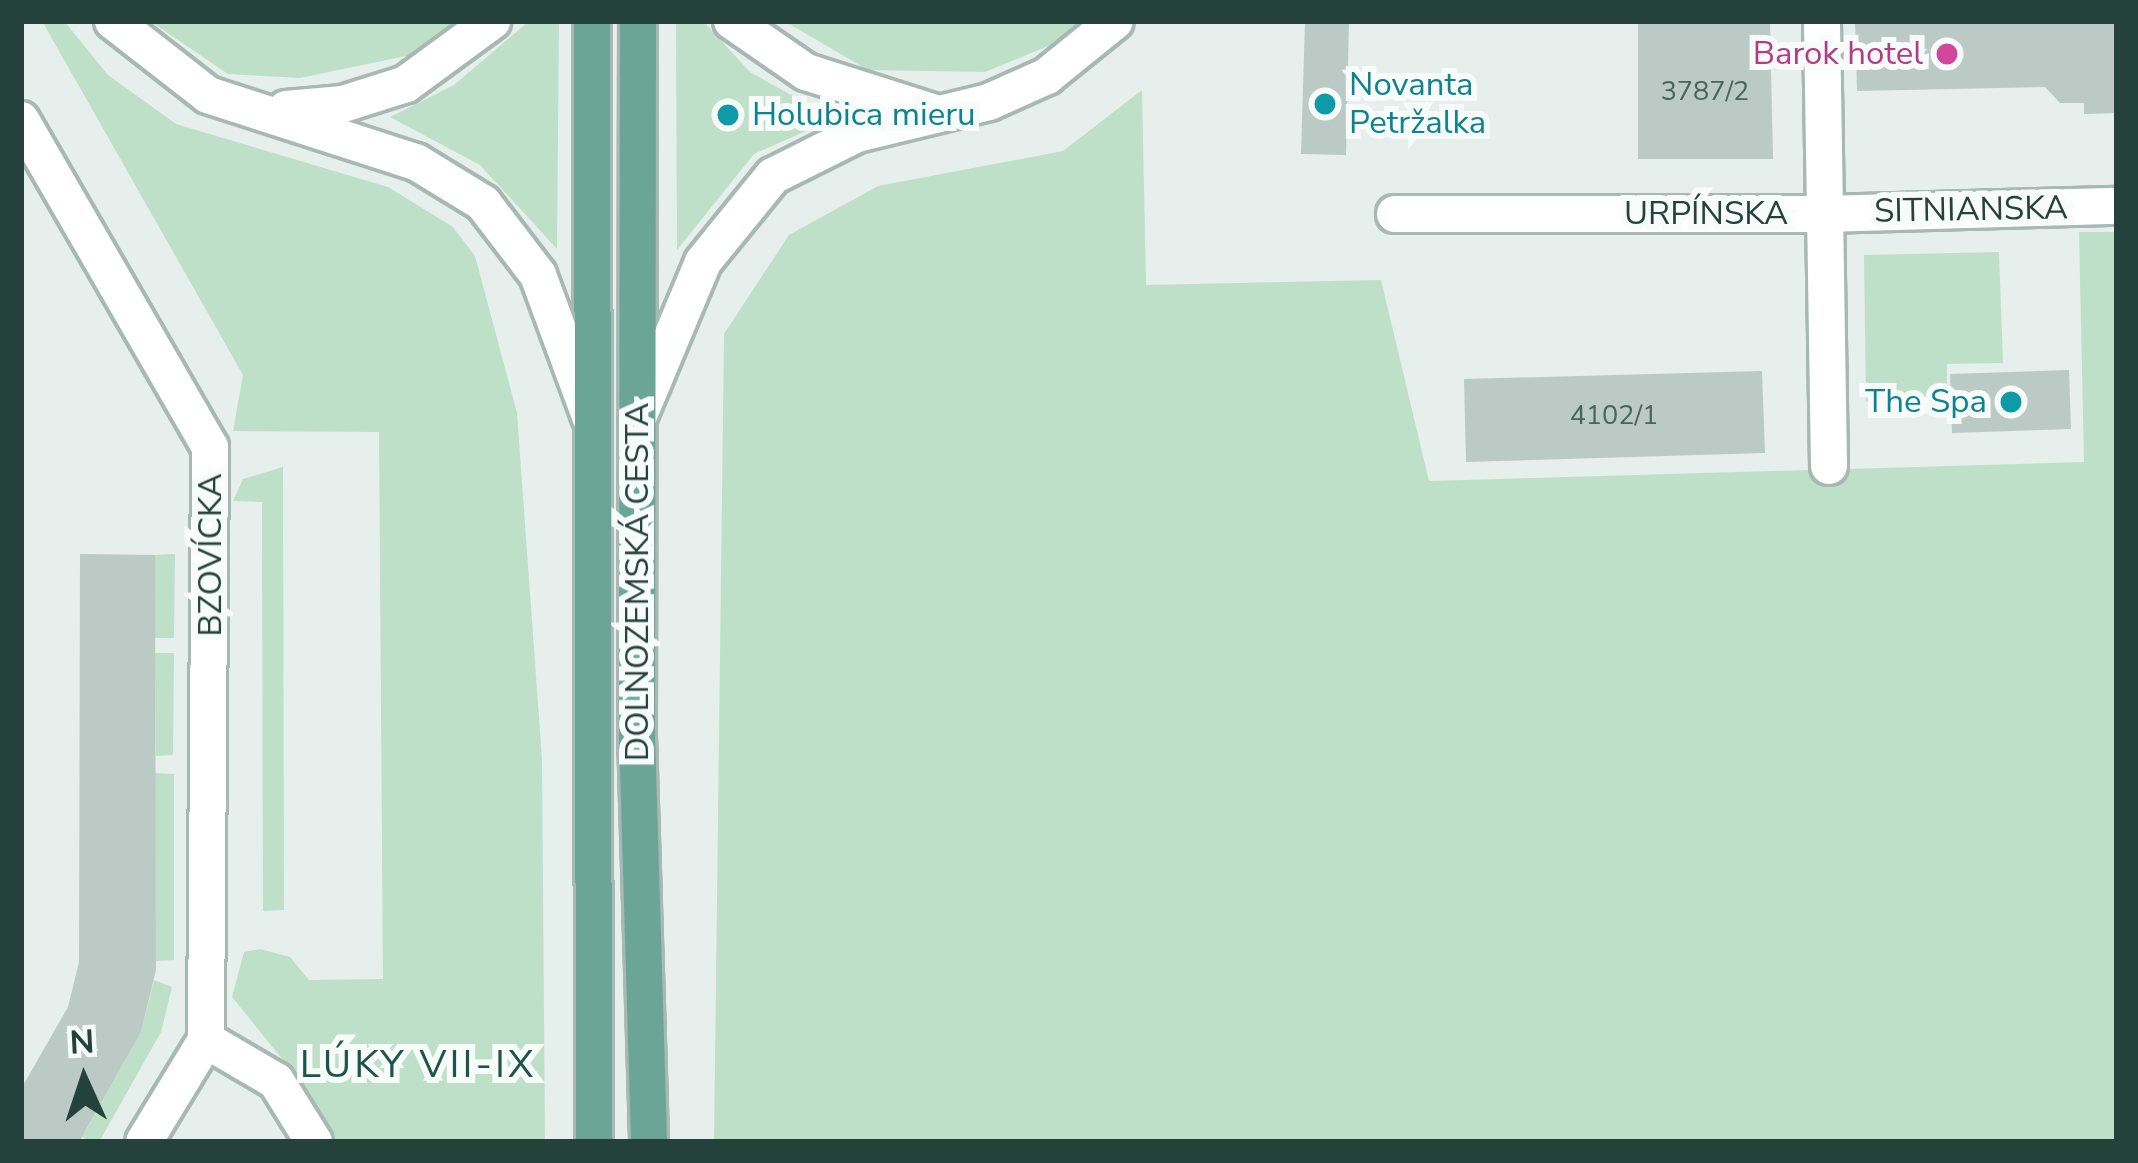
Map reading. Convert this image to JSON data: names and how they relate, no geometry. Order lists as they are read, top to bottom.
{
  "streets": {
    "main road": ["DOLNOZEMSKÁ CESTA"],
    "street": ["SITNIANSKA", "URPÍNSKA", "BZOVÍCKA"]
  },
  "crossings": [
    ["SITNIANSKA", "URPÍNSKA"]
  ],
  "districts": ["LÚKY VII-IX"],
  "places": [
    "Barok hotel",
    "Novanta Petržalka",
    "Holubica mieru",
    "The Spa"
  ],
  "house_numbers": ["3787/2", "4102/1"],
  "north": "top"
}
